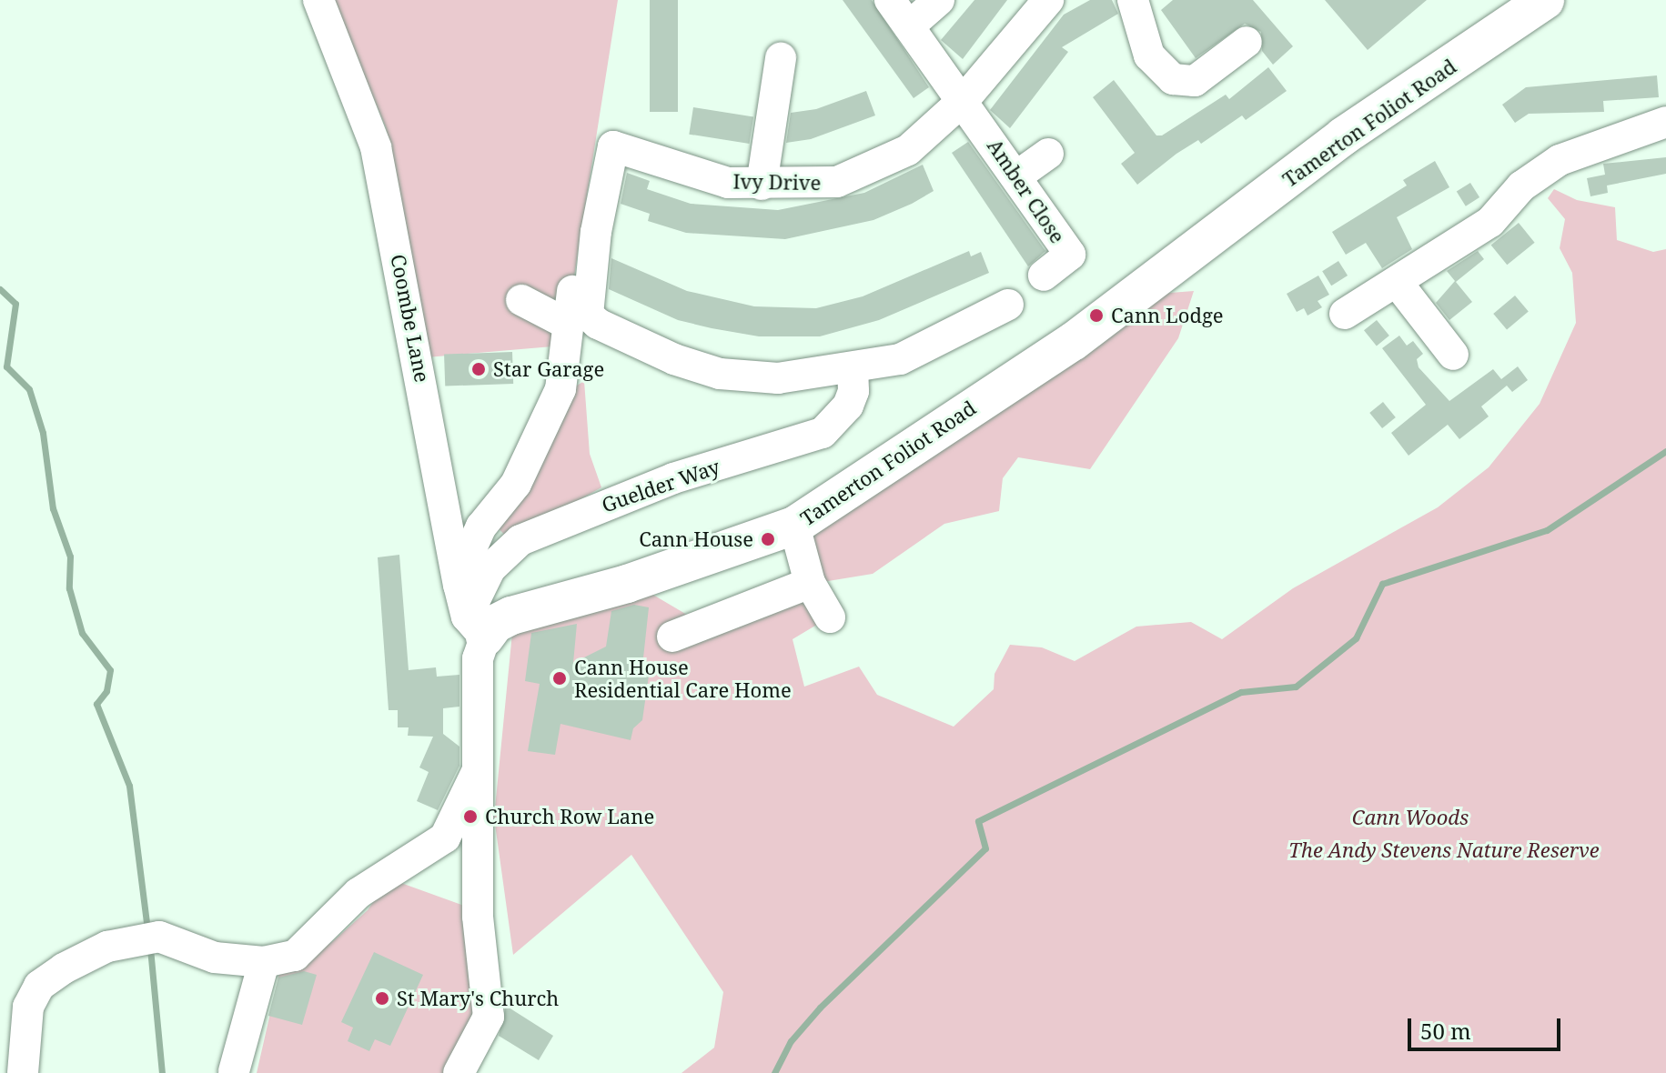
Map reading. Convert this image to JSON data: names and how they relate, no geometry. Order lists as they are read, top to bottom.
{
  "streets": {
    "main road": ["Tamerton Foliot Road"],
    "street": [
      "Ivy Drive",
      "Amber Close",
      "Coombe Lane",
      "Guelder Way"
    ]
  },
  "crossings": [
    ["Tamerton Foliot Road", "Coombe Lane"],
    ["Tamerton Foliot Road", "Guelder Way"],
    ["Ivy Drive", "Amber Close"],
    ["Coombe Lane", "Guelder Way"]
  ],
  "parks": ["Cann Woods", "The Andy Stevens Nature Reserve"],
  "places": [
    "Cann Lodge",
    "Star Garage",
    "Cann House",
    "Cann House Residential Care Home",
    "Church Row Lane",
    "St Mary's Church"
  ],
  "scale_bar": "50 m"
}
